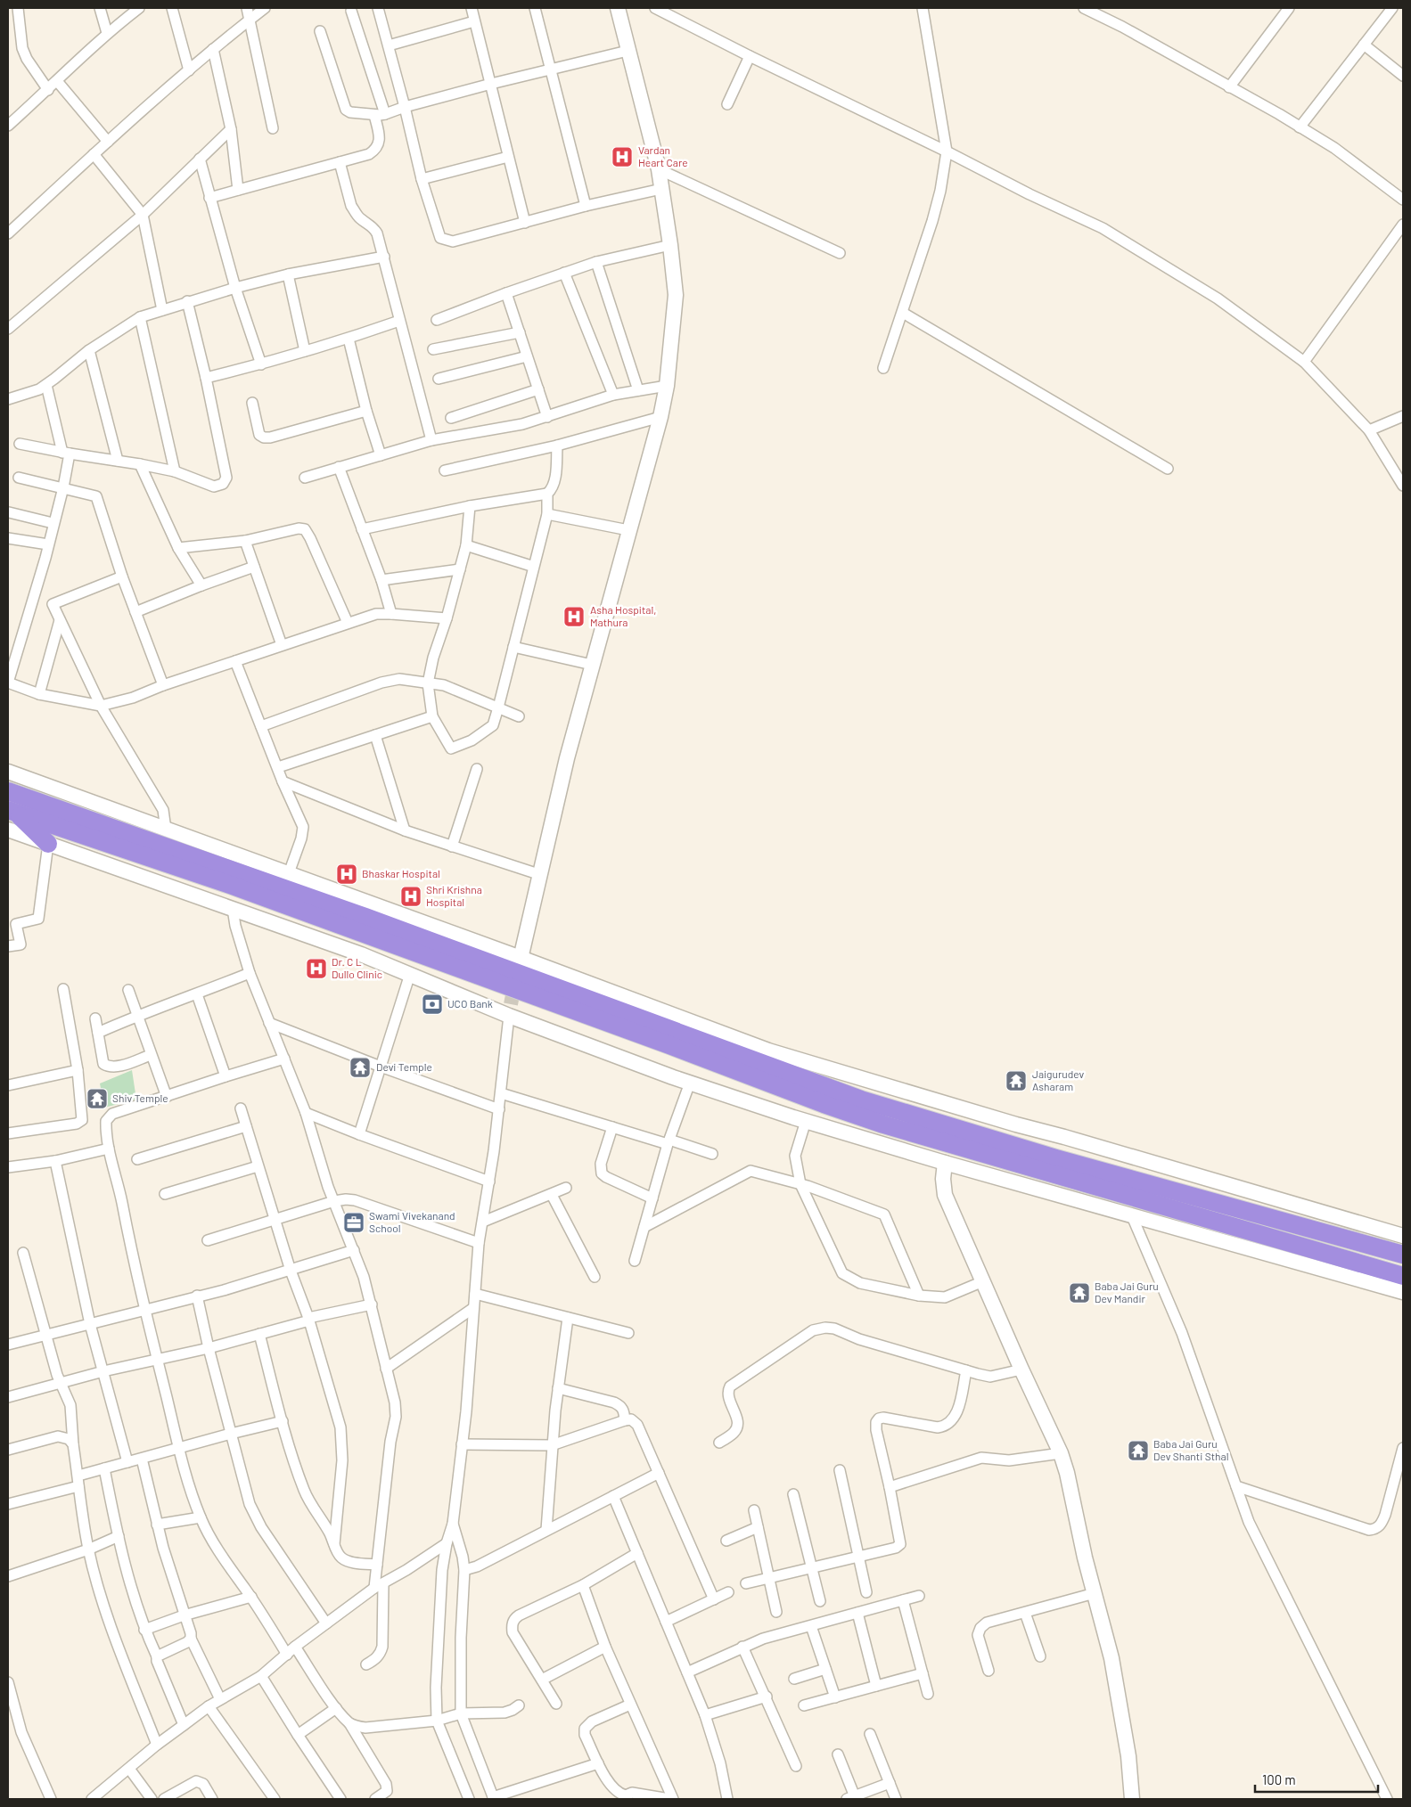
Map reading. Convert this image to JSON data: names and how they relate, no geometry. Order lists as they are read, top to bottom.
{
  "places": {
    "hospital": [
      "Vardan Heart Care",
      "Asha Hospital, Mathura",
      "Bhaskar Hospital",
      "Shri Krishna Hospital",
      "Dr. C L Dullo Clinic"
    ],
    "bank": ["UCO Bank"],
    "temple": [
      "Devi Temple",
      "Jaigurudev Asharam",
      "Shiv Temple",
      "Baba Jai Guru Dev Mandir",
      "Baba Jai Guru Dev Shanti Sthal"
    ],
    "office": ["Swami Vivekanand School"]
  },
  "scale_bar": "100 m"
}
